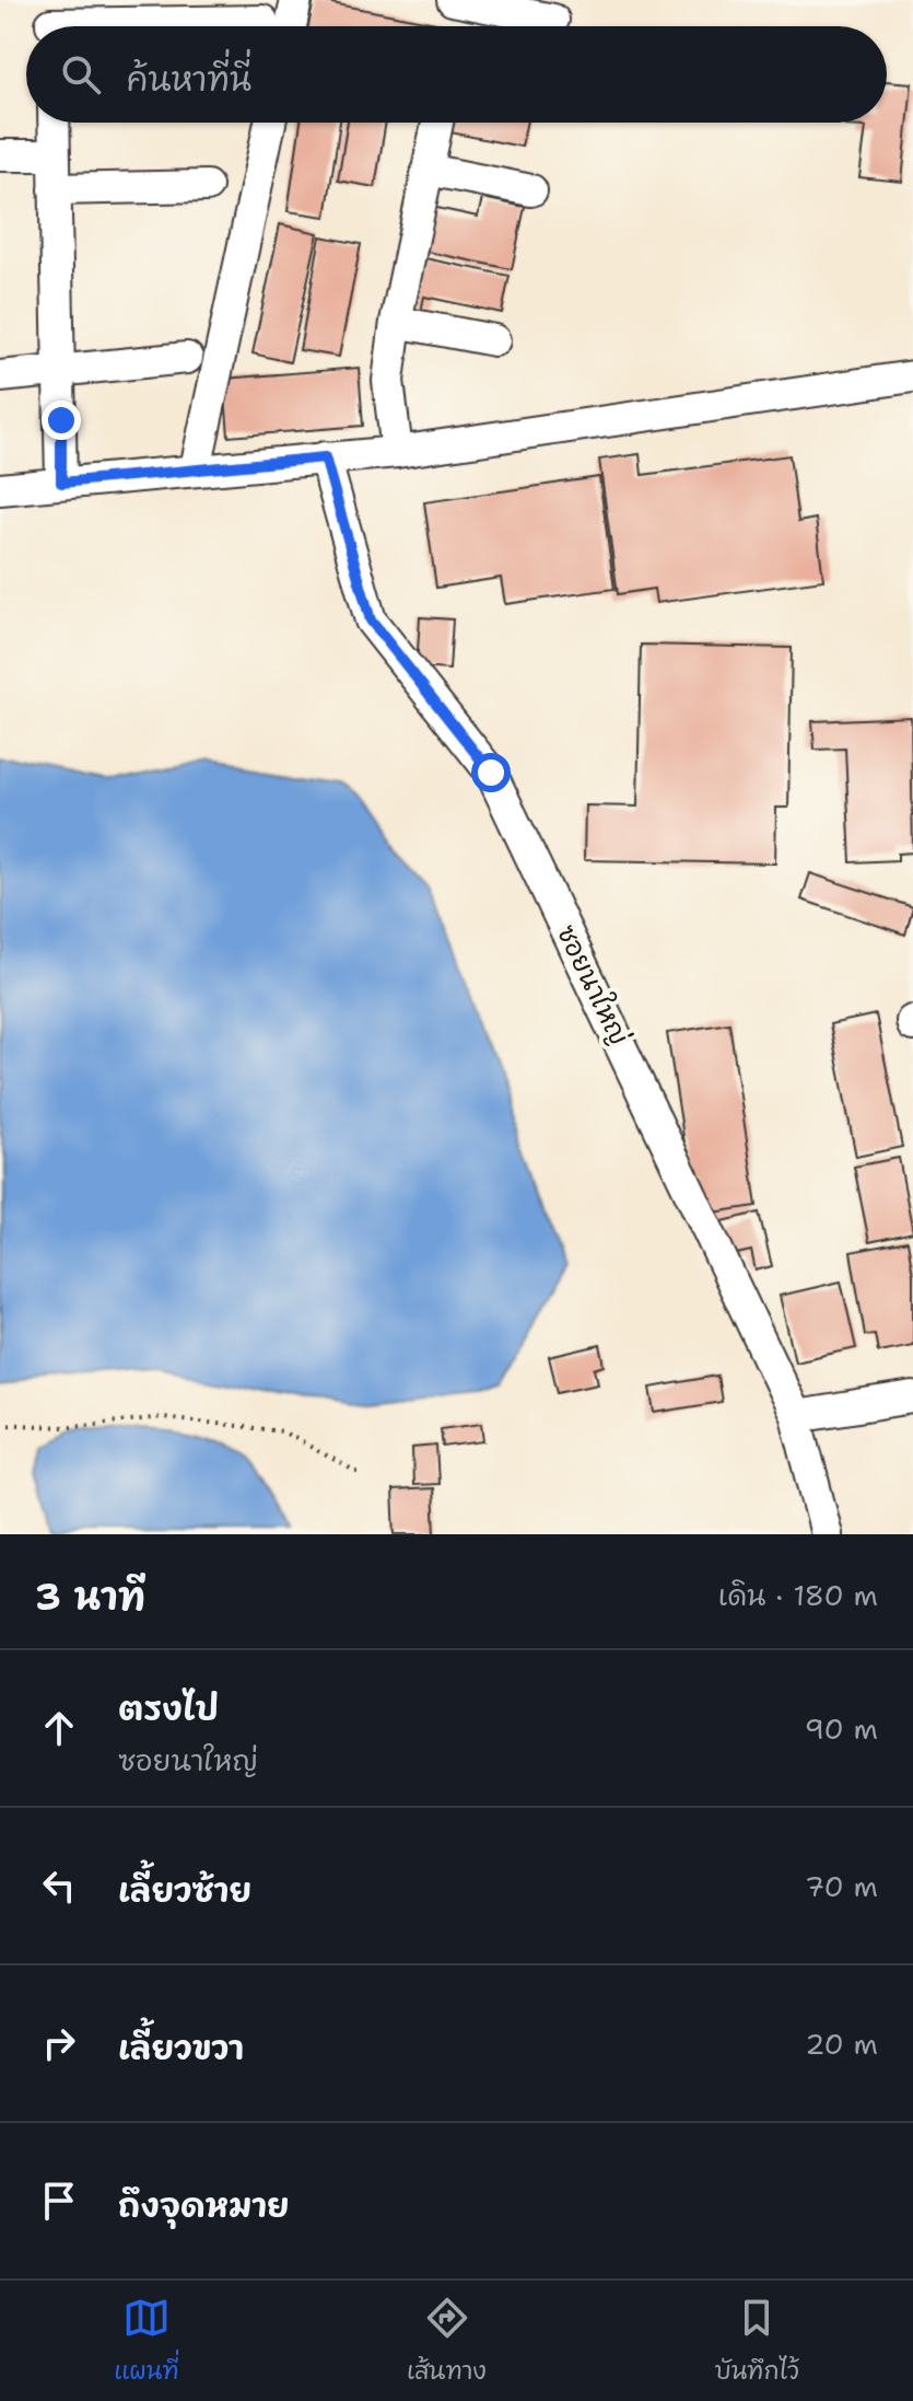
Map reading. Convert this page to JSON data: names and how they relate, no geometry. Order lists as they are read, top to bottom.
{
  "streets": {
    "street": ["ซอยนาใหญ่"]
  },
  "page": {
    "search": "ค้นหาที่นี่",
    "heading": ["3 นาที", "เดิน · 180 m"],
    "list": [
      ["ตรงไป", "ซอยนาใหญ่", "90 m"],
      ["เลี้ยวซ้าย", "70 m"],
      ["เลี้ยวขวา", "20 m"],
      "ถึงจุดหมาย"
    ],
    "nav": ["แผนที่", "เส้นทาง", "บันทึกไว้"]
  }
}
